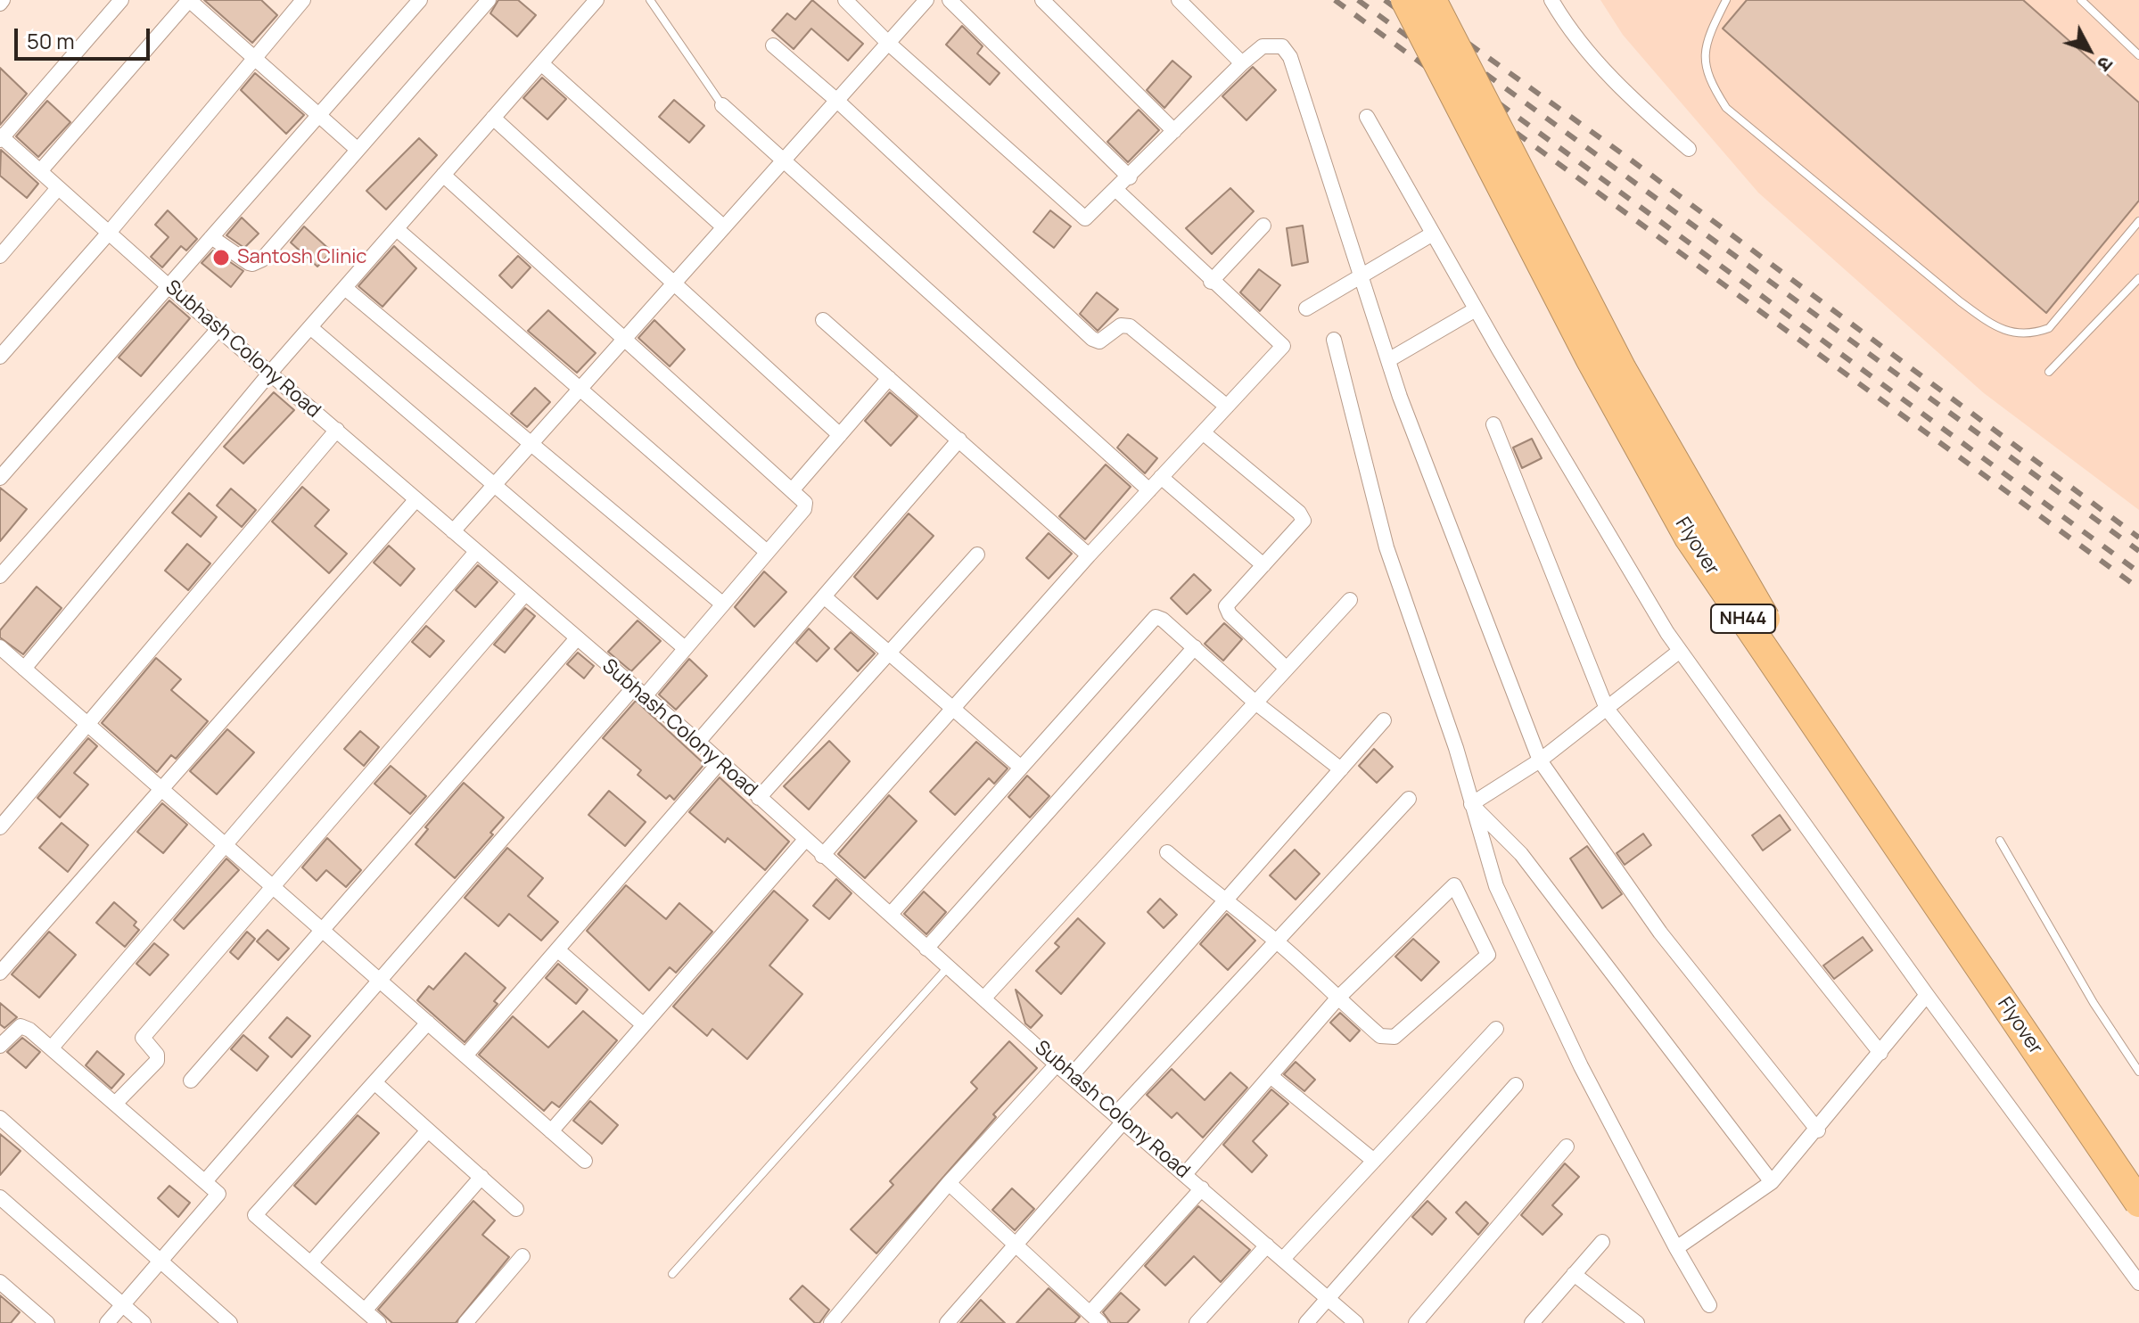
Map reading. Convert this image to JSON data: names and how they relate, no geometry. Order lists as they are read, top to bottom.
{
  "streets": {
    "highway": ["Flyover", "NH44"],
    "street": ["Subhash Colony Road"]
  },
  "places": ["Santosh Clinic"],
  "scale_bar": "50 m",
  "north": "bottom right"
}
